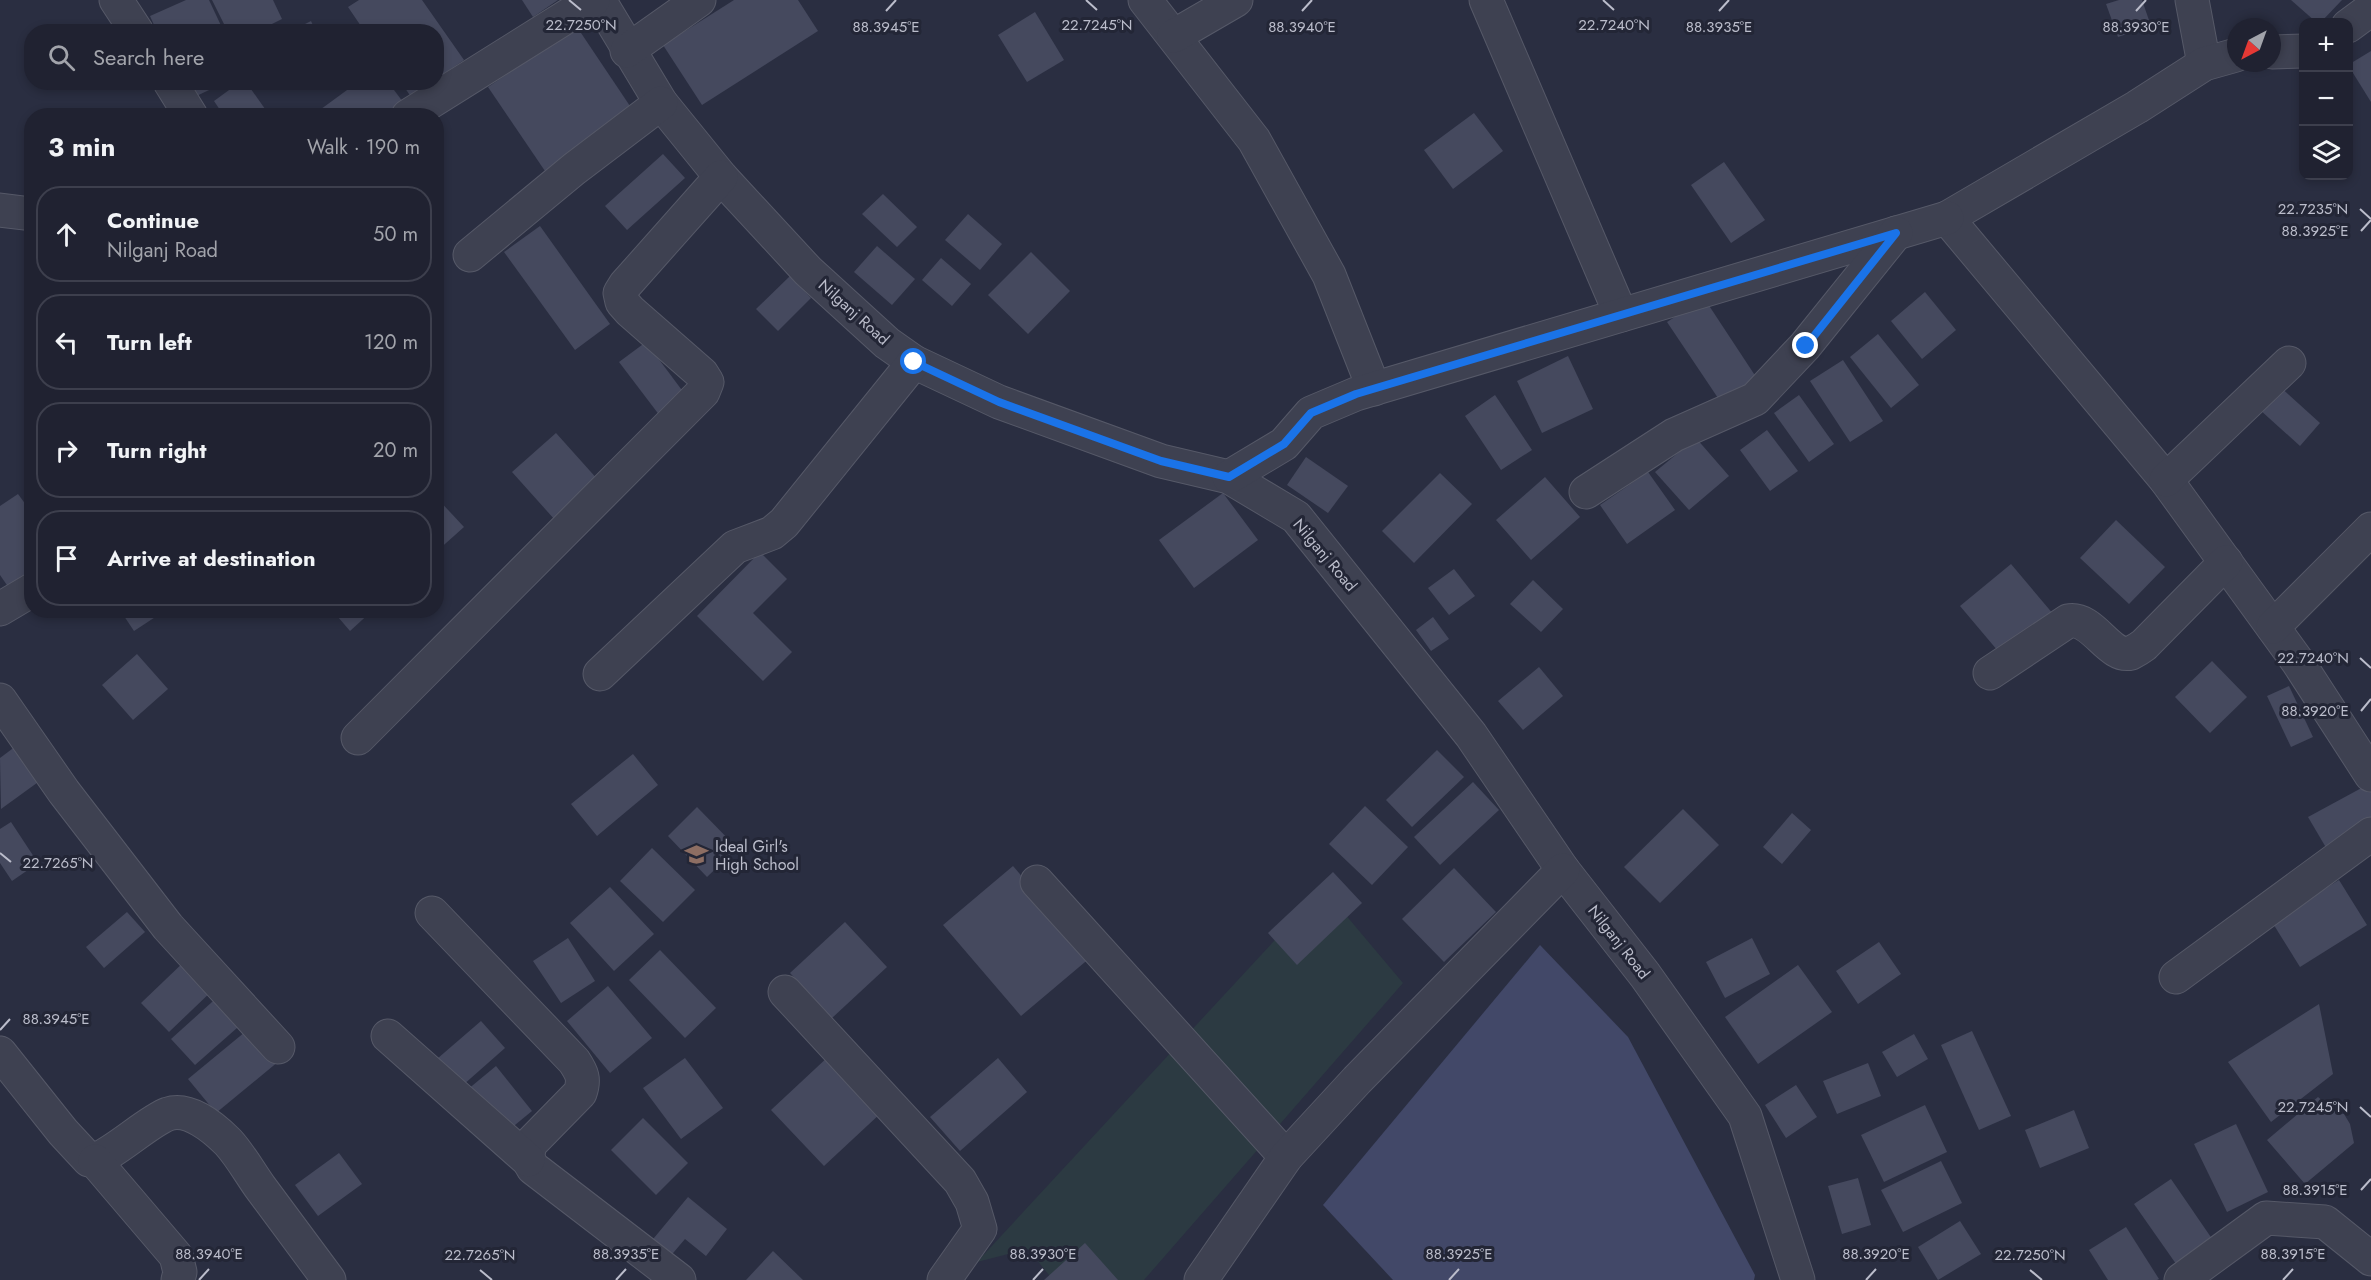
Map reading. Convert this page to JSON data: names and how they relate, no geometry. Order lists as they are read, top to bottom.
{
  "streets": {
    "street": ["Nilganj Road"]
  },
  "places": {
    "school or university": ["Ideal Girl's High School"]
  },
  "north": "bottom left",
  "page": {
    "map_buttons": ["+", "−"],
    "search": "Search here",
    "heading": ["3 min", "Walk · 190 m"],
    "list": [
      ["Continue", "Nilganj Road", "50 m"],
      ["Turn left", "120 m"],
      ["Turn right", "20 m"],
      "Arrive at destination"
    ]
  },
  "coordinates": [
    "22.7250°N",
    "22.7245°N",
    "22.7240°N",
    "88.3945°E",
    "88.3940°E",
    "88.3935°E",
    "88.3930°E",
    "22.7235°N",
    "88.3925°E",
    "88.3920°E",
    "22.7265°N",
    "88.3915°E"
  ]
}
